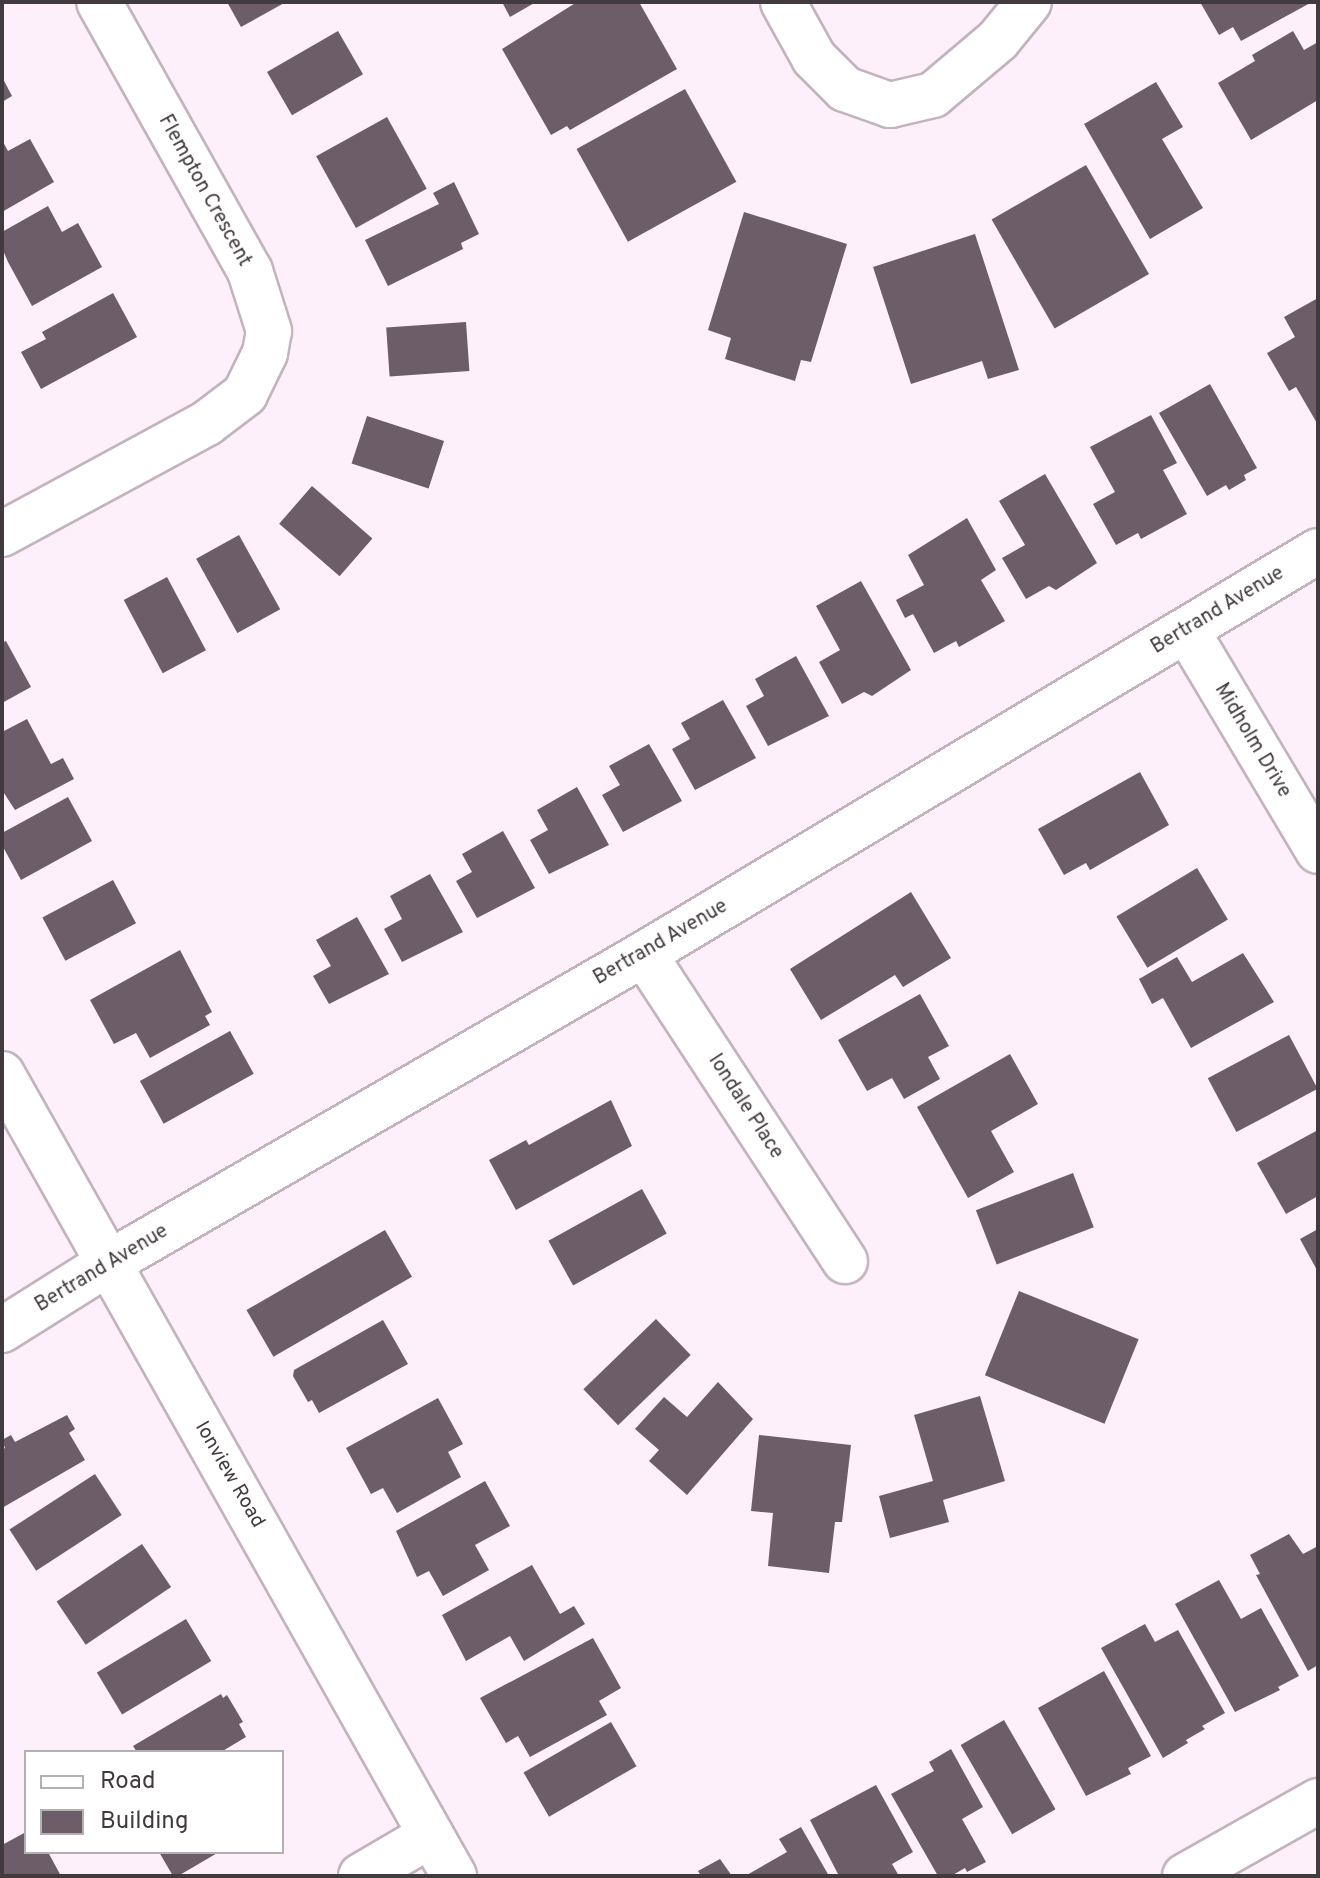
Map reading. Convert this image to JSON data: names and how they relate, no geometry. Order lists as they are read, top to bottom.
{
  "streets": {
    "street": [
      "Flempton Crescent",
      "Bertrand Avenue",
      "Midholm Drive",
      "Iondale Place",
      "Ionview Road"
    ]
  },
  "crossings": [
    ["Bertrand Avenue", "Midholm Drive"],
    ["Bertrand Avenue", "Iondale Place"],
    ["Bertrand Avenue", "Ionview Road"]
  ],
  "legend": ["Road", "Building"]
}
